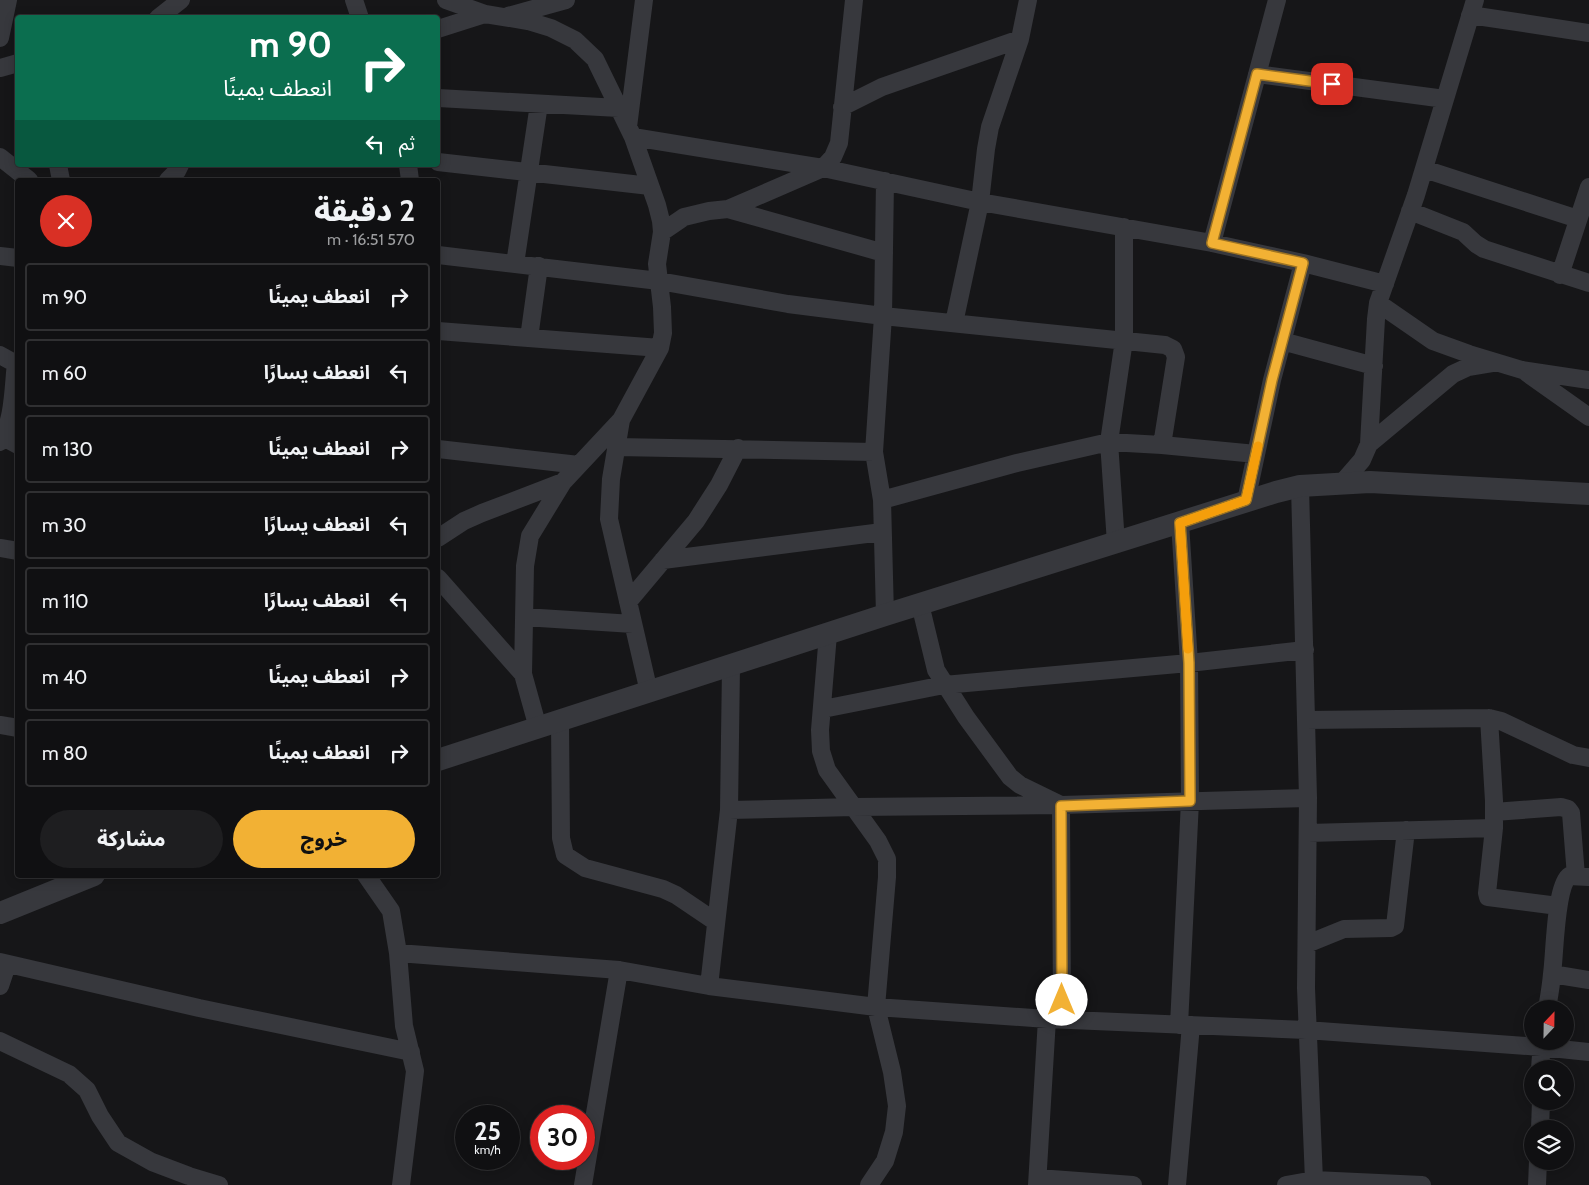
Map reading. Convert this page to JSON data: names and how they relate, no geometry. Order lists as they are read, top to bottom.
{
  "north": "top",
  "page": {
    "turn": ["90 m", "انعطف يمينًا"],
    "then": "ثم",
    "heading": ["2 دقيقة", "570 m · 16:51"],
    "list": [
      {
        "name": "انعطف يمينًا",
        "value": "90 m"
      },
      {
        "name": "انعطف يسارًا",
        "value": "60 m"
      },
      {
        "name": "انعطف يمينًا",
        "value": "130 m"
      },
      {
        "name": "انعطف يسارًا",
        "value": "30 m"
      },
      {
        "name": "انعطف يسارًا",
        "value": "110 m"
      },
      {
        "name": "انعطف يمينًا",
        "value": "40 m"
      },
      {
        "name": "انعطف يمينًا",
        "value": "80 m"
      }
    ],
    "buttons": ["خروج", "مشاركة"],
    "speed": "25 km/h",
    "limit": "30"
  }
}
